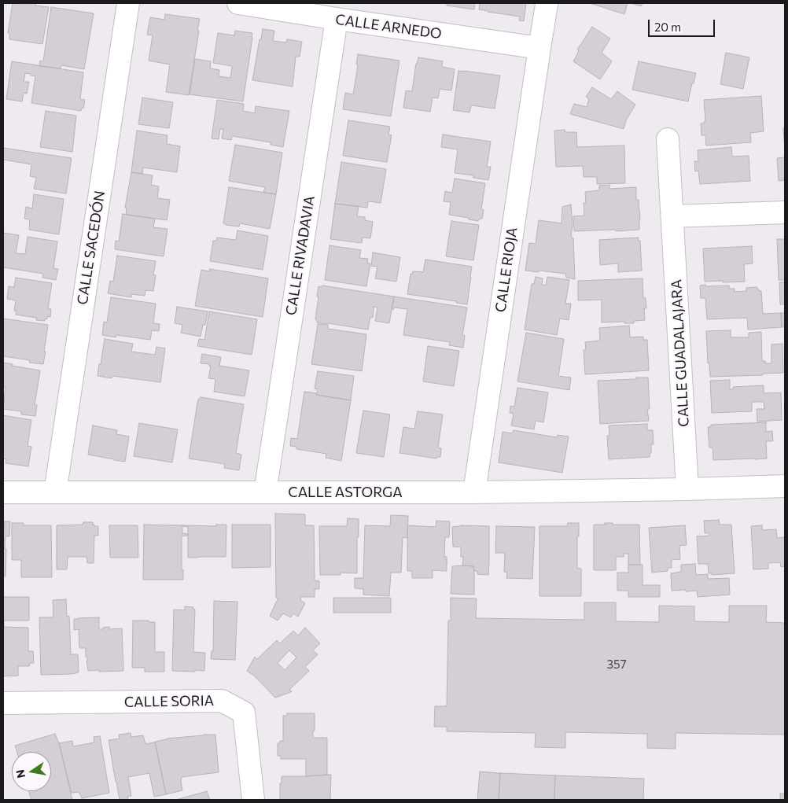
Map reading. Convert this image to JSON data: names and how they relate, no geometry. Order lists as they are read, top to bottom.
{
  "streets": {
    "street": [
      "CALLE ARNEDO",
      "CALLE SACEDÓN",
      "CALLE RIVADAVIA",
      "CALLE RIOJA",
      "CALLE GUADALAJARA",
      "CALLE ASTORGA",
      "CALLE SORIA"
    ]
  },
  "crossings": [
    ["CALLE ARNEDO", "CALLE RIVADAVIA"],
    ["CALLE ARNEDO", "CALLE RIOJA"],
    ["CALLE SACEDÓN", "CALLE ASTORGA"],
    ["CALLE RIVADAVIA", "CALLE ASTORGA"],
    ["CALLE RIOJA", "CALLE ASTORGA"],
    ["CALLE GUADALAJARA", "CALLE ASTORGA"]
  ],
  "house_numbers": ["357"],
  "scale_bar": "20 m",
  "north": "left"
}
